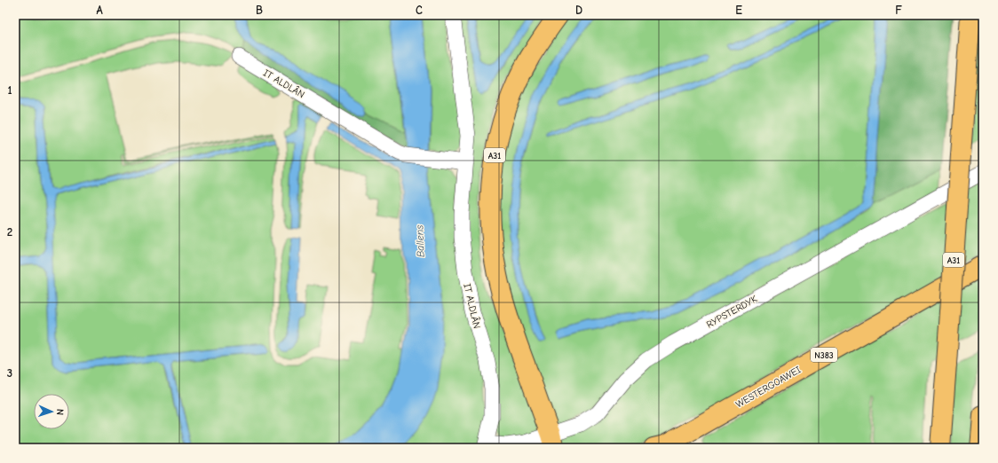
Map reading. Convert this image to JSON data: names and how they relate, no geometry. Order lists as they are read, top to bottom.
{
  "streets": {
    "highway": ["A31", "N383", "WESTERGOAWEI"],
    "street": ["IT ALDLÂN", "RYPSTERDYK"]
  },
  "crossings": [
    ["IT ALDLÂN", "RYPSTERDYK"],
    ["A31", "RYPSTERDYK"]
  ],
  "water": ["Ballens"],
  "north": "right",
  "grid": {
    "columns": [
      "A",
      "B",
      "C",
      "D",
      "E",
      "F"
    ],
    "rows": ["1", "2", "3"]
  }
}
